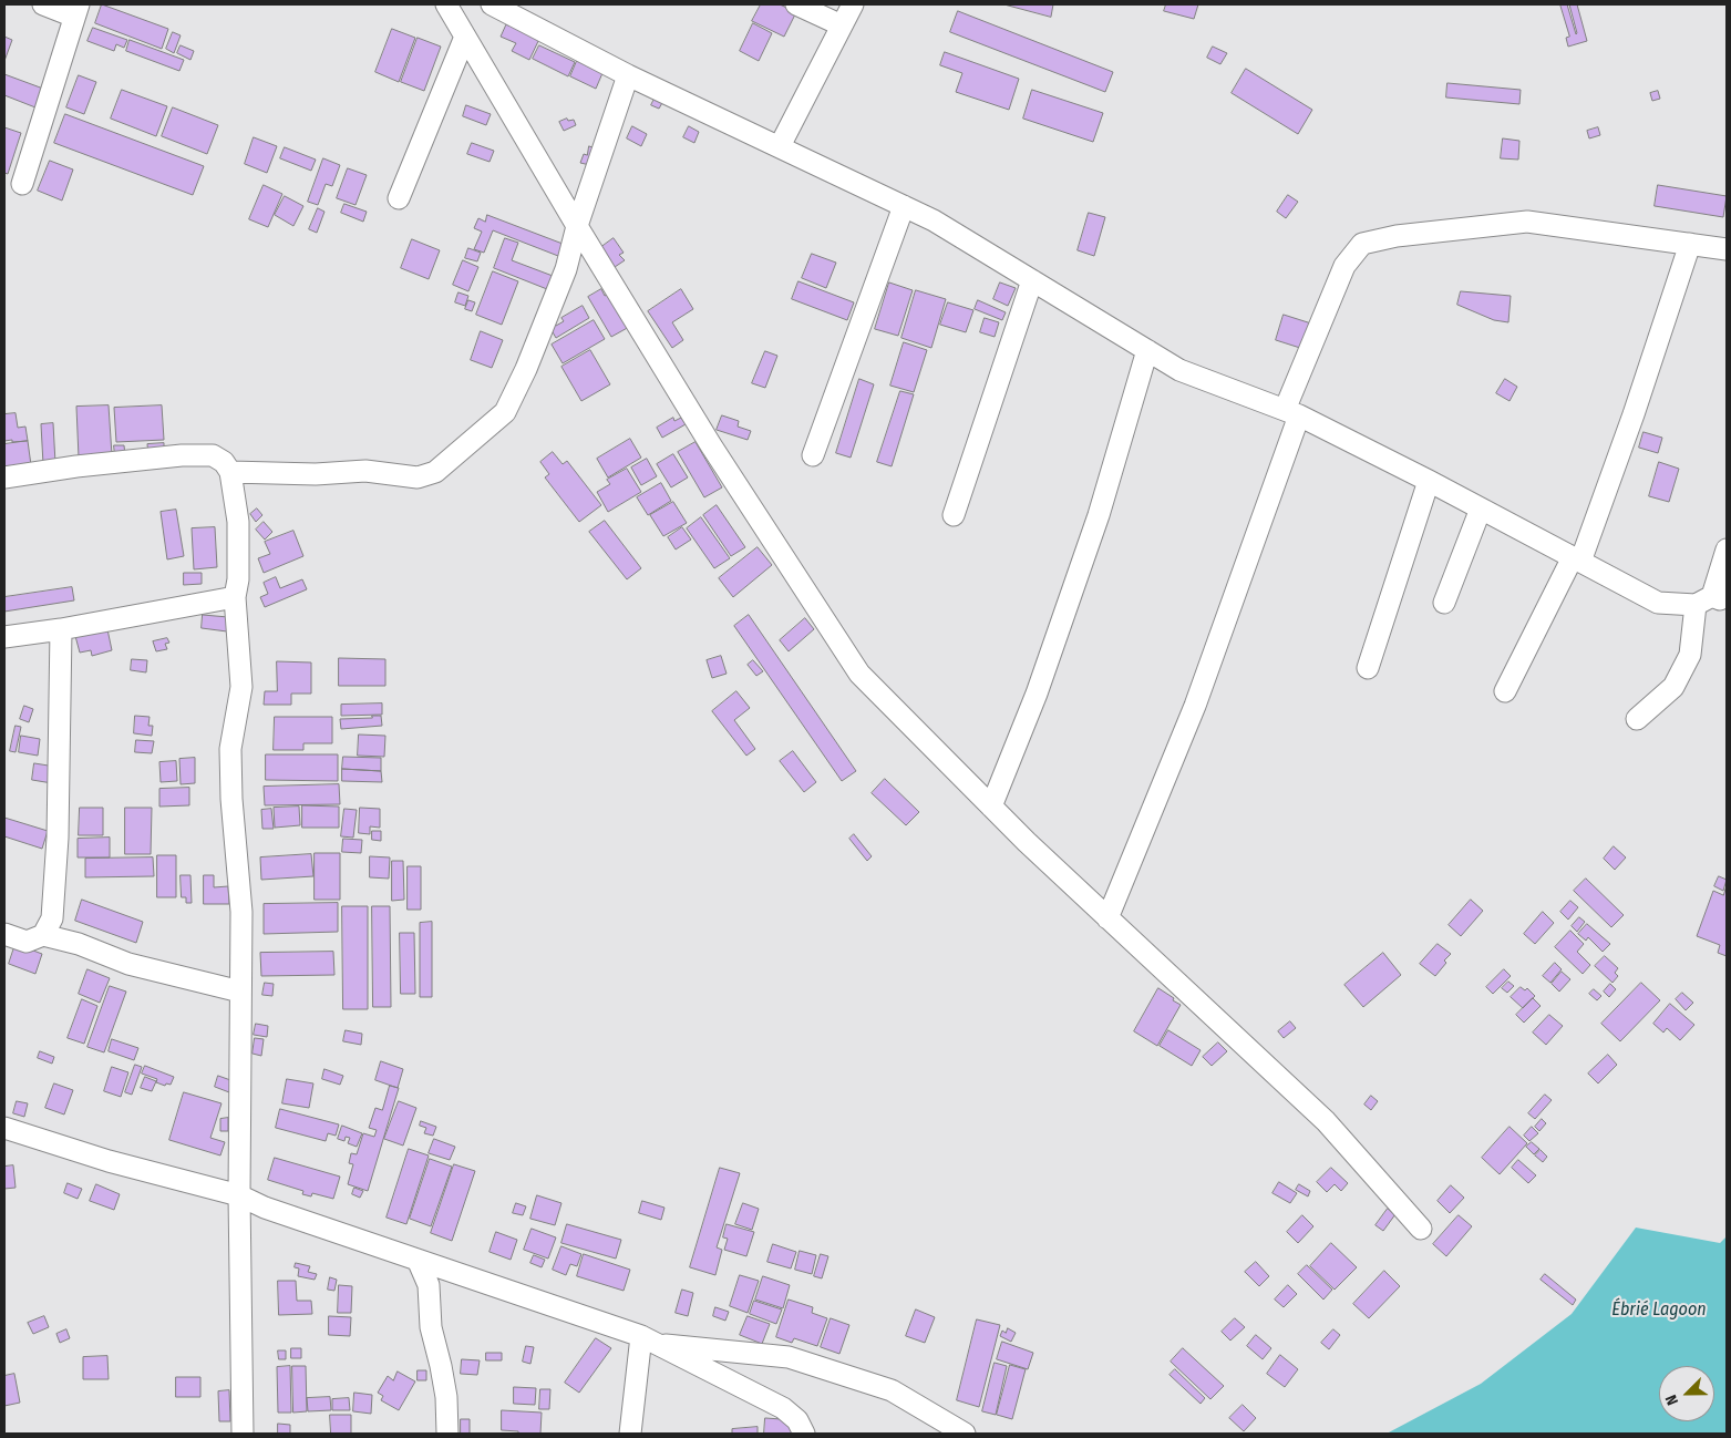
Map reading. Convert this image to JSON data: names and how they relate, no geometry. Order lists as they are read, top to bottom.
{
  "water": ["Ébrié Lagoon"],
  "north": "bottom left"
}
